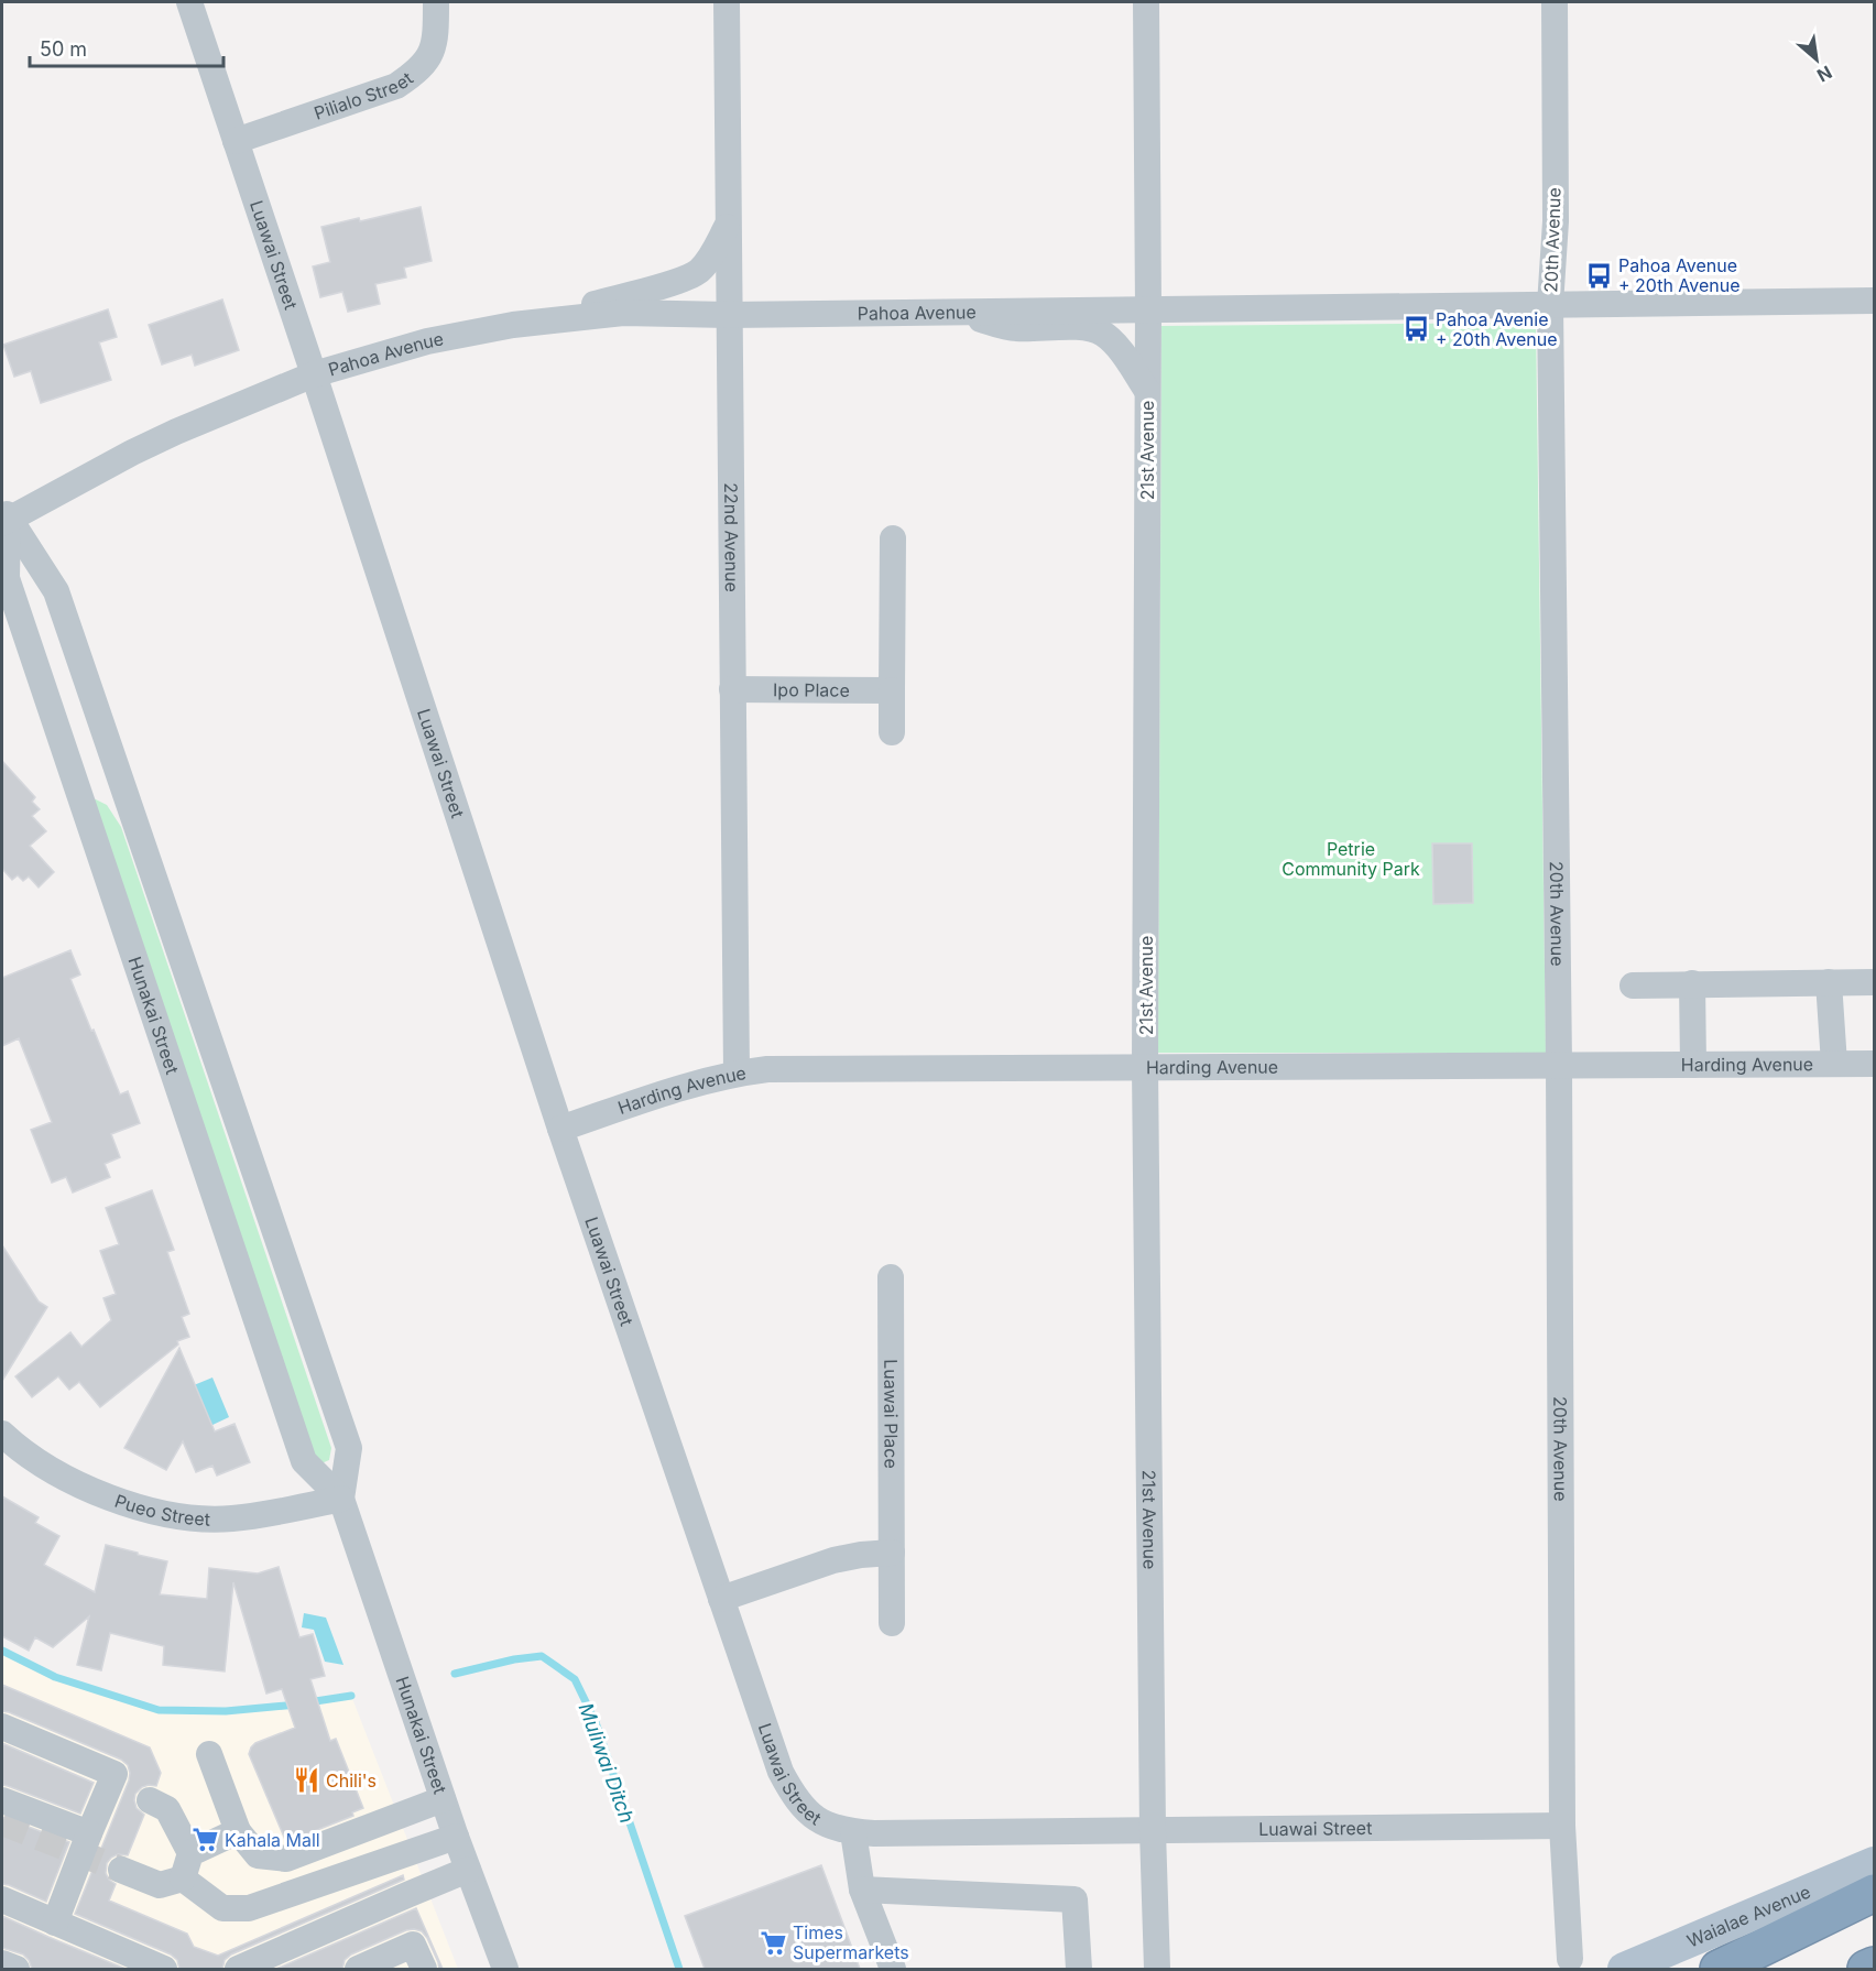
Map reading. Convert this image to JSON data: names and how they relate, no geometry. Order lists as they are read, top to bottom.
{
  "streets": {
    "main road": ["Waialae Avenue"],
    "street": [
      "Pilialo Street",
      "20th Avenue",
      "Luawai Street",
      "Pahoa Avenue",
      "21st Avenue",
      "22nd Avenue",
      "Ipo Place",
      "Hunakai Street",
      "Harding Avenue",
      "Luawai Place",
      "Pueo Street"
    ]
  },
  "crossings": [
    ["Pilialo Street", "Luawai Street"],
    ["20th Avenue", "Luawai Street"],
    ["20th Avenue", "Pahoa Avenue"],
    ["20th Avenue", "Harding Avenue"],
    ["Luawai Street", "Pahoa Avenue"],
    ["Luawai Street", "21st Avenue"],
    ["Luawai Street", "Harding Avenue"],
    ["Pahoa Avenue", "21st Avenue"],
    ["Pahoa Avenue", "22nd Avenue"],
    ["Pahoa Avenue", "Hunakai Street"],
    ["21st Avenue", "Harding Avenue"],
    ["22nd Avenue", "Ipo Place"],
    ["22nd Avenue", "Harding Avenue"],
    ["Hunakai Street", "Pueo Street"]
  ],
  "water": ["Muliwai Ditch"],
  "parks": ["Petrie Community Park"],
  "places": {
    "bus stop": ["Pahoa Avenue + 20th Avenue", "Pahoa Avenie + 20th Avenue"],
    "restaurant": ["Chili's"],
    "supermarket": ["Kahala Mall", "Times Supermarkets"]
  },
  "scale_bar": "50 m",
  "north": "bottom right"
}
